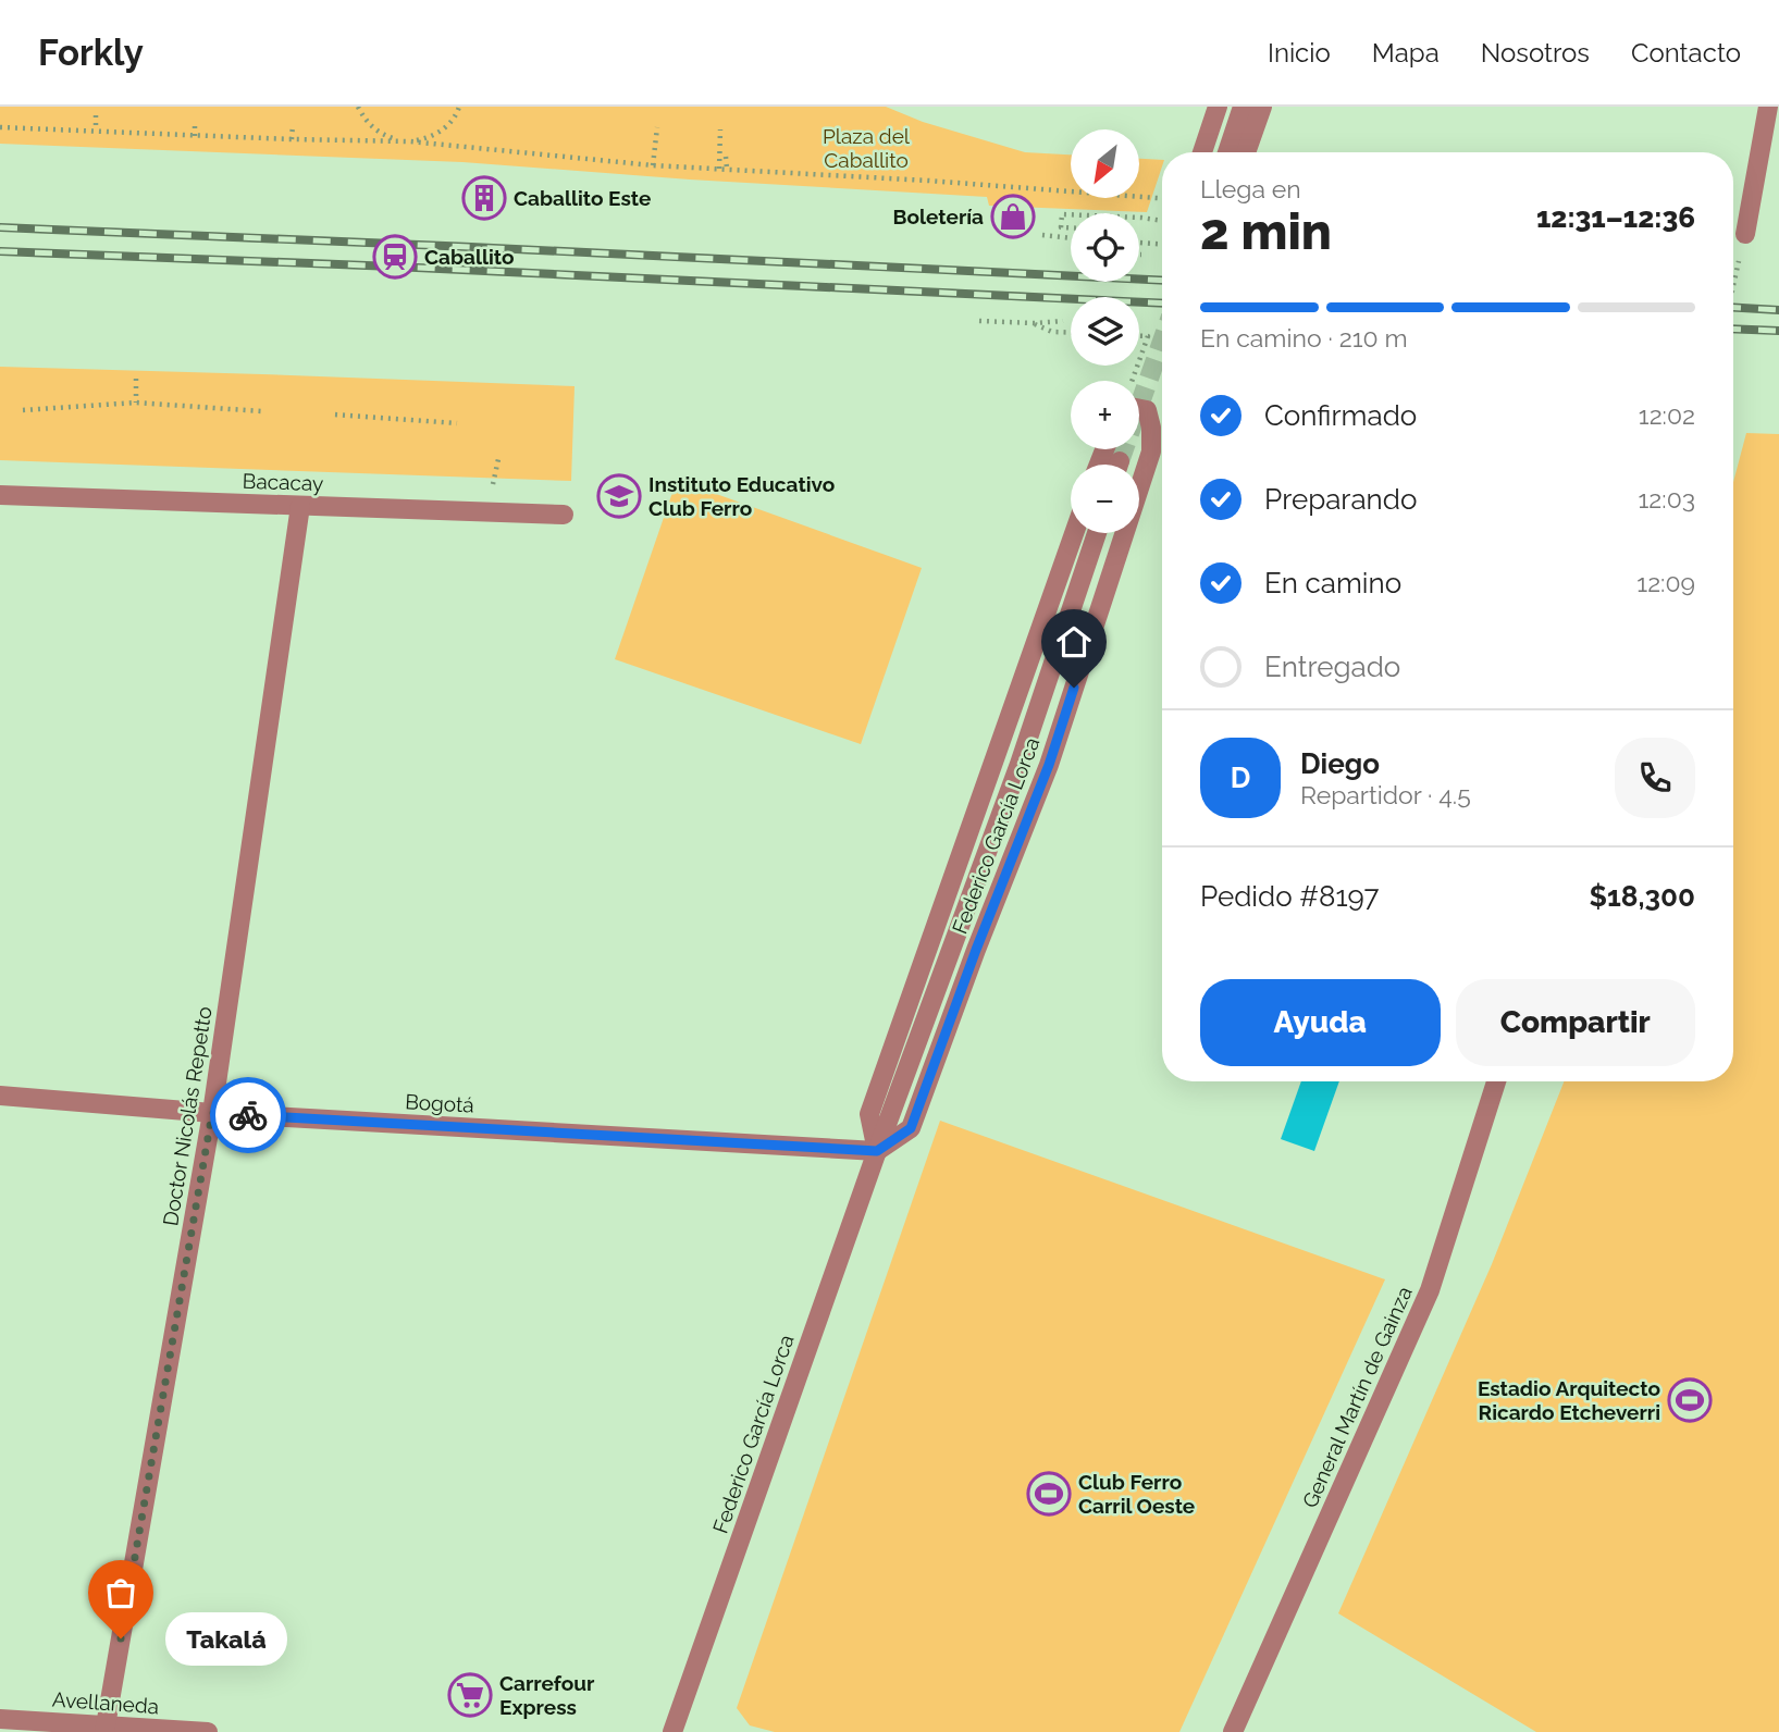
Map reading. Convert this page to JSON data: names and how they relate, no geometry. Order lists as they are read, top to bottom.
{
  "streets": {
    "street": [
      "Bacacay",
      "Federico García Lorca",
      "Bogotá",
      "Doctor Nicolás Repetto",
      "General Martín de Gainza",
      "Avellaneda"
    ]
  },
  "crossings": [
    ["Bacacay", "Doctor Nicolás Repetto"],
    ["Federico García Lorca", "Bogotá"],
    ["Bogotá", "Doctor Nicolás Repetto"],
    ["Doctor Nicolás Repetto", "Avellaneda"]
  ],
  "parks": ["Plaza del Caballito"],
  "places": {
    "building": ["Caballito Este"],
    "shop": ["Boletería"],
    "station": ["Caballito"],
    "school or university": ["Instituto Educativo Club Ferro"],
    "sports": ["Estadio Arquitecto Ricardo Etcheverri", "Club Ferro Carril Oeste"],
    "other": ["Takalá"],
    "supermarket": ["Carrefour Express"]
  },
  "north": "bottom left",
  "page": {
    "header": "Forkly",
    "nav": [
      "Inicio",
      "Mapa",
      "Nosotros",
      "Contacto"
    ],
    "map_buttons": ["+", "−"],
    "heading": ["2 min", "Llega en", "12:31–12:36"],
    "panel": [
      "Diego",
      "Repartidor · 4.5",
      "Pedido #8197",
      "$18,300"
    ],
    "bar": "En camino · 210 m",
    "list": [
      ["Confirmado", "12:02"],
      ["Preparando", "12:03"],
      ["En camino", "12:09"],
      "Entregado"
    ],
    "round": "D",
    "buttons": ["Ayuda", "Compartir"],
    "bubble": "Takalá"
  }
}
